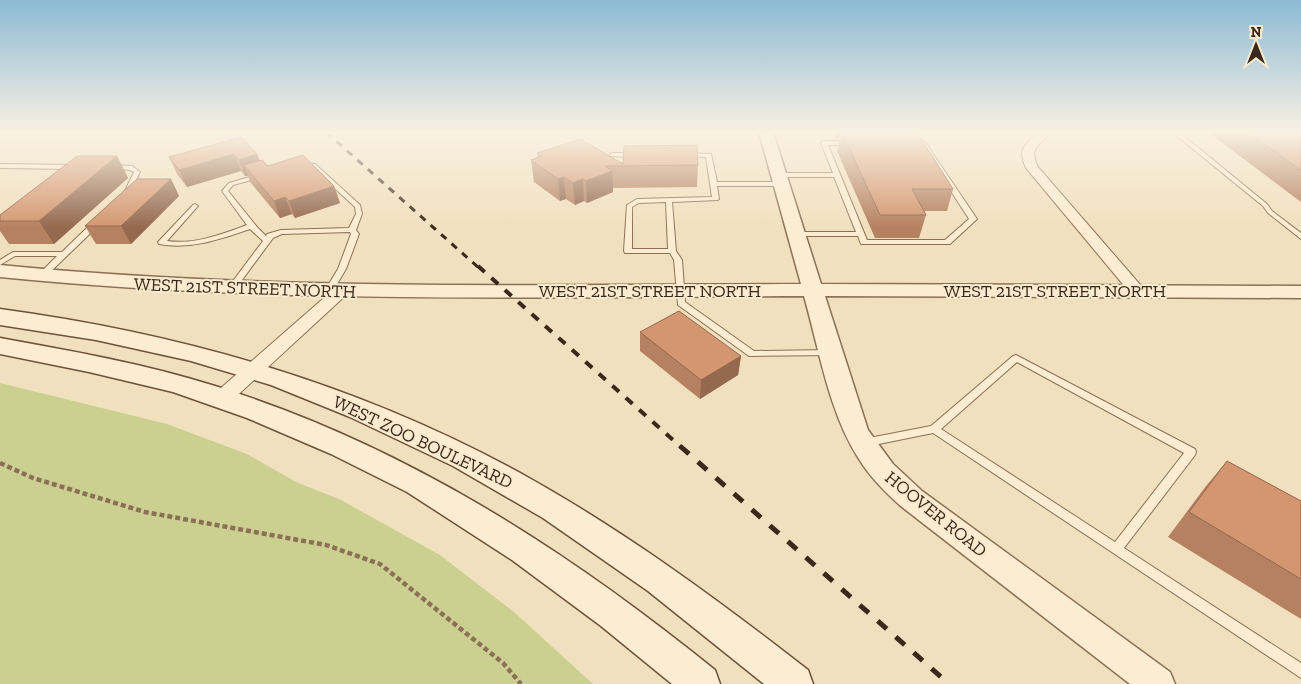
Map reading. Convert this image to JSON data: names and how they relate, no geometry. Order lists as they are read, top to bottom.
{
  "streets": {
    "main road": ["WEST ZOO BOULEVARD"],
    "street": ["WEST 21ST STREET NORTH", "HOOVER ROAD"]
  },
  "crossings": [
    ["WEST 21ST STREET NORTH", "HOOVER ROAD"]
  ],
  "north": "top"
}
